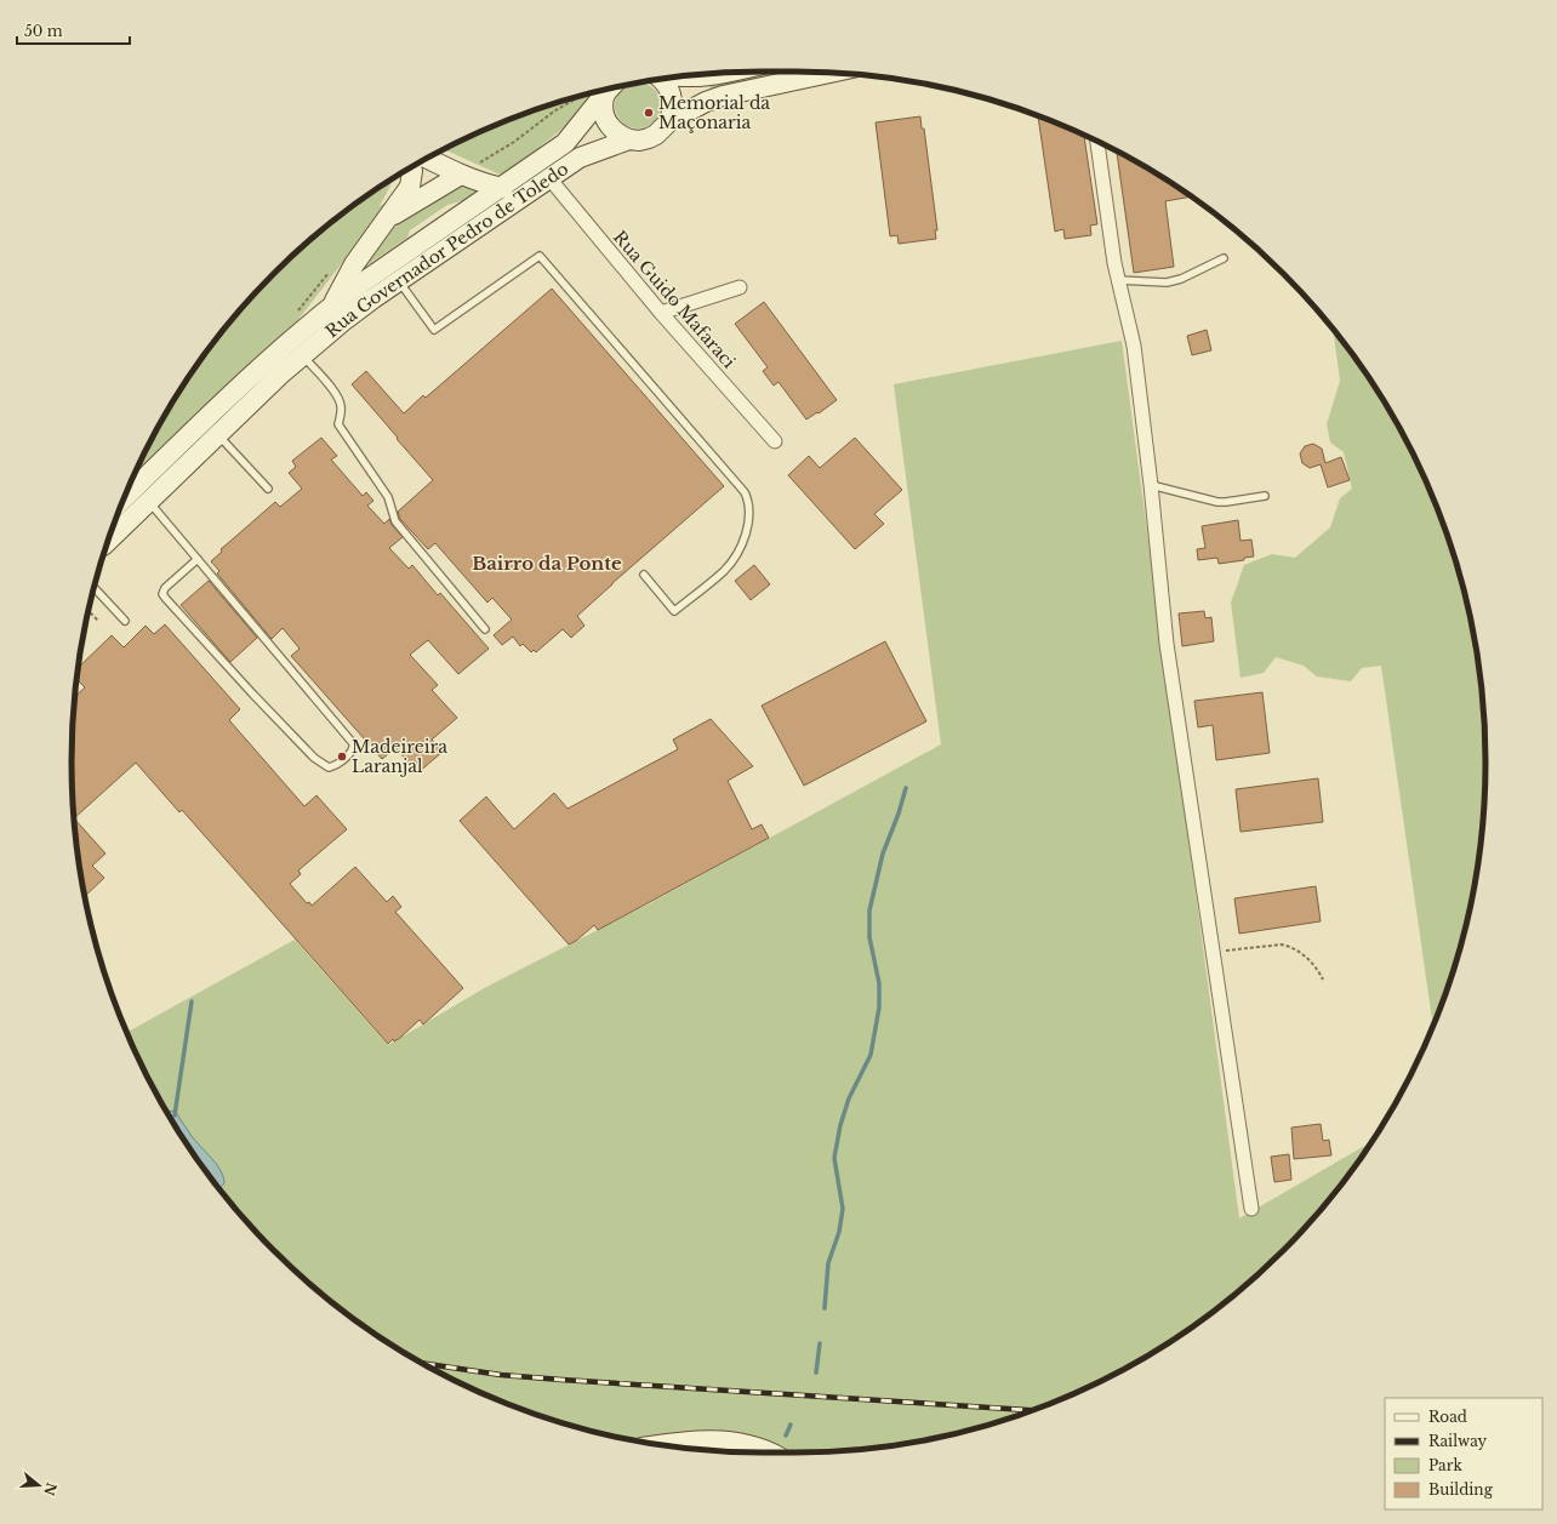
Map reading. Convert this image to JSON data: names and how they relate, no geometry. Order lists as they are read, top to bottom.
{
  "streets": {
    "main road": ["Rua Governador Pedro de Toledo"],
    "street": ["Rua Guido Mafaraci"]
  },
  "crossings": [
    ["Rua Governador Pedro de Toledo", "Rua Guido Mafaraci"]
  ],
  "districts": ["Bairro da Ponte"],
  "places": ["Memorial da Maçonaria", "Madeireira Laranjal"],
  "legend": [
    "Road",
    "Railway",
    "Park",
    "Building"
  ],
  "scale_bar": "50 m",
  "north": "right"
}
